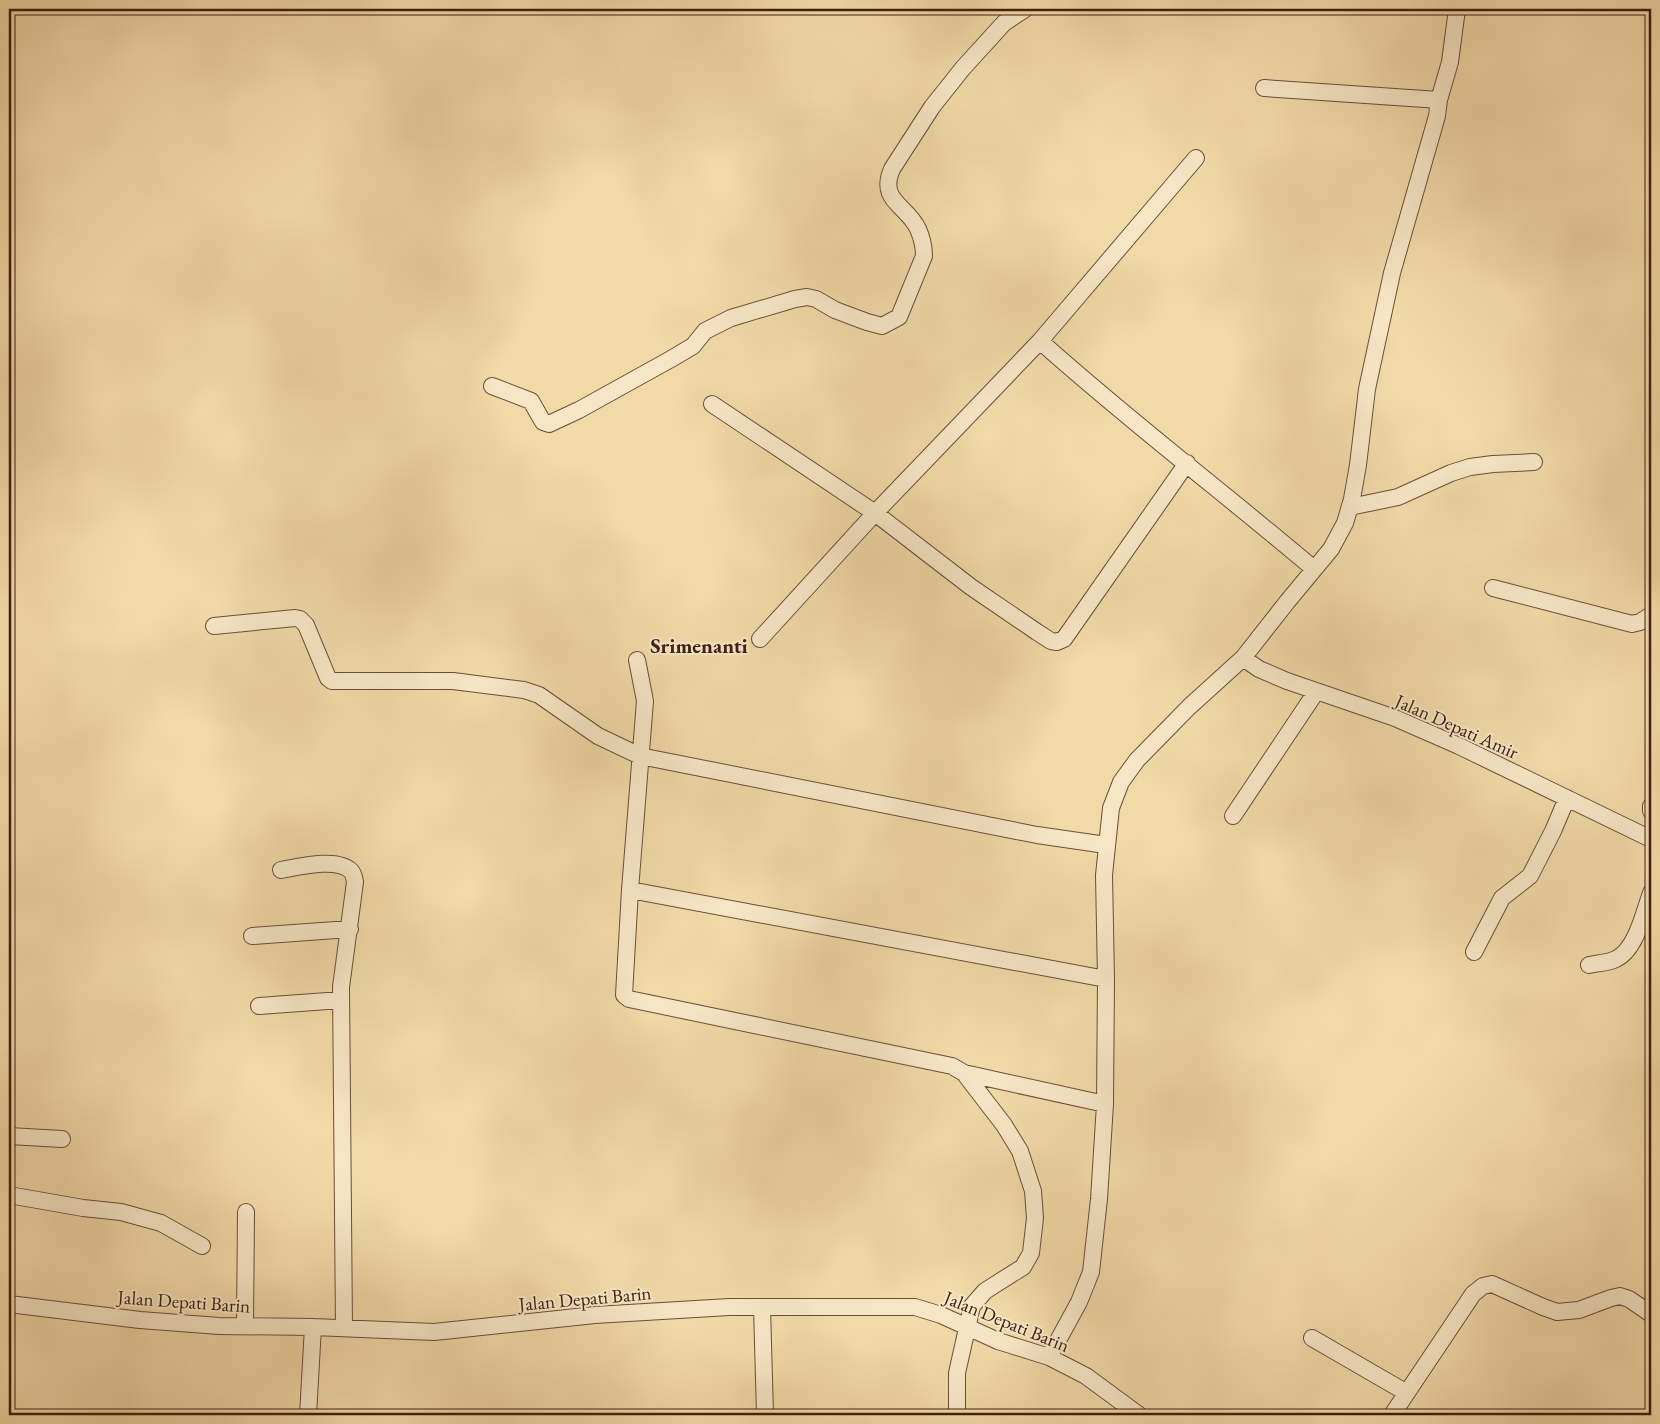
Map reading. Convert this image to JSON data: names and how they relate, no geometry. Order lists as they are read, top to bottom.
{
  "streets": {
    "street": ["Jalan Depati Amir", "Jalan Depati Barin"]
  },
  "districts": ["Srimenanti"]
}
